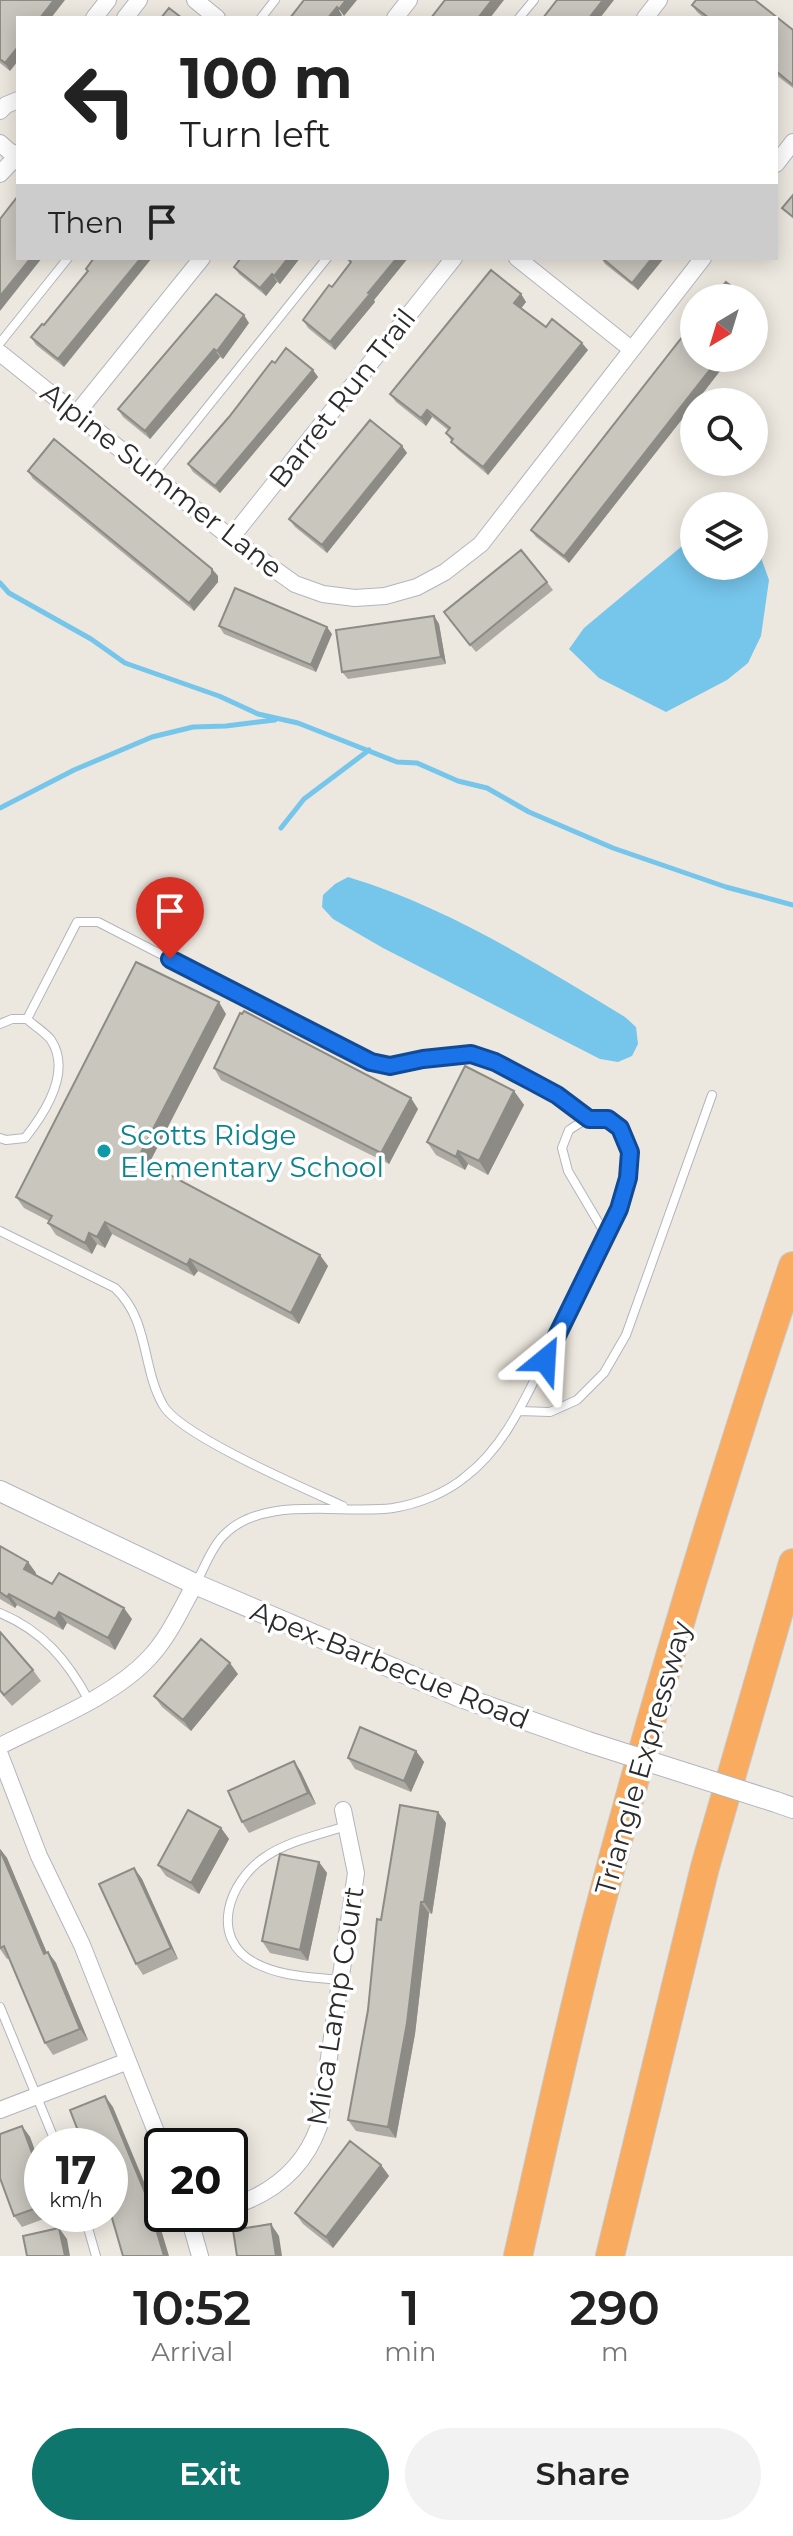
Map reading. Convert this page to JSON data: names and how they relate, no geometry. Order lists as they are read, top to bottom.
{
  "streets": {
    "highway": ["Triangle Expressway"],
    "street": [
      "Barret Run Trail",
      "Alpine Summer Lane",
      "Apex-Barbecue Road",
      "Mica Lamp Court"
    ]
  },
  "crossings": [
    ["Barret Run Trail", "Alpine Summer Lane"]
  ],
  "places": ["Scotts Ridge Elementary School"],
  "north": "bottom left",
  "page": {
    "turn": ["100 m", "Turn left"],
    "then": "Then",
    "speed": "17 km/h",
    "limit": "20",
    "eta": [
      "10:52",
      "Arrival",
      "1",
      "min",
      "290",
      "m"
    ],
    "buttons": ["Exit", "Share"]
  }
}
